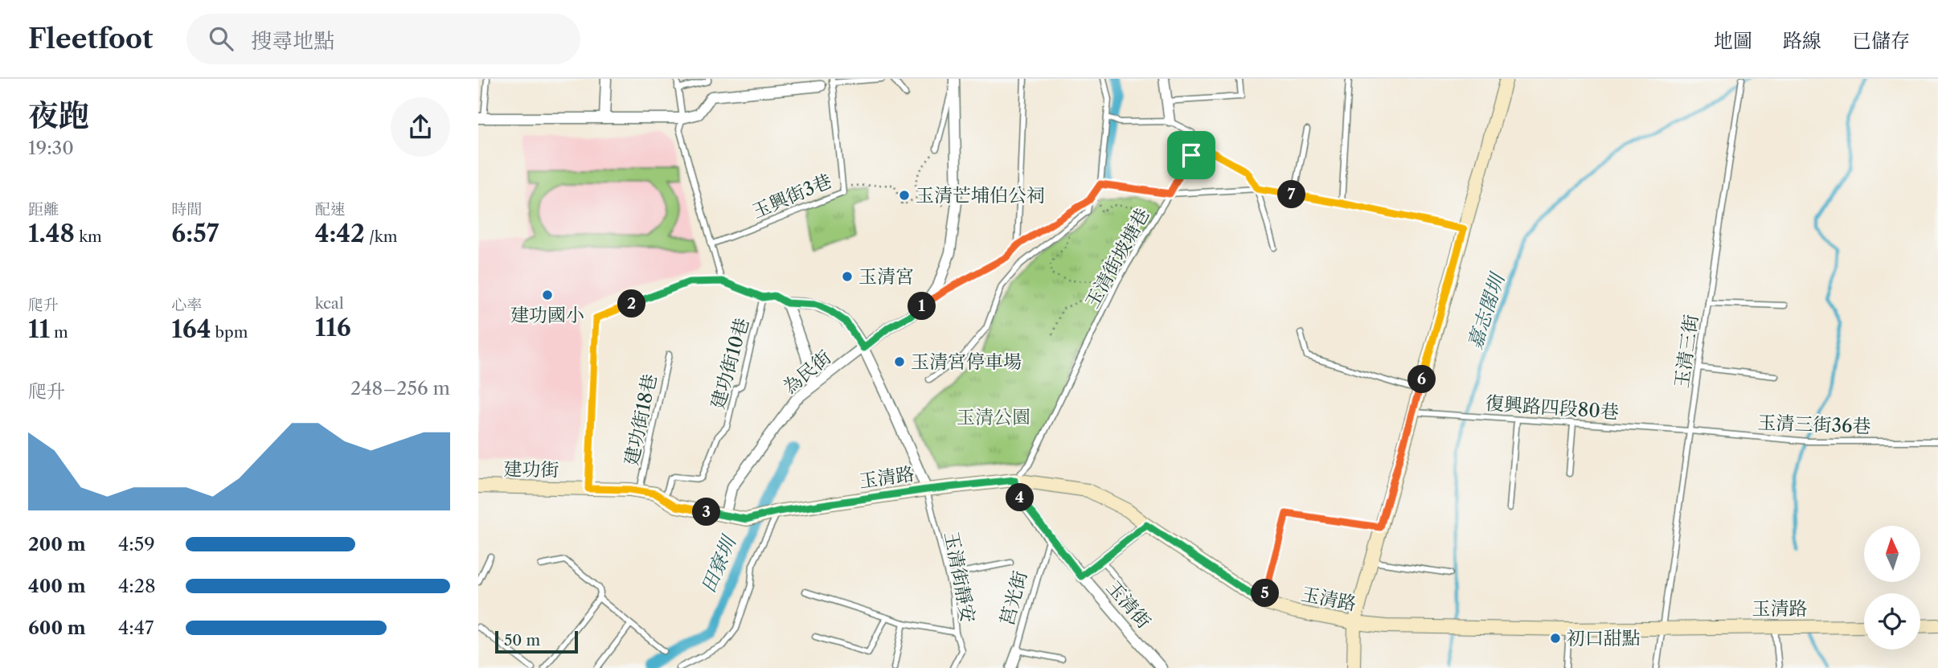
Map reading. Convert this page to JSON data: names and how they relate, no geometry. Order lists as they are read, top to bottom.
{
  "streets": {
    "street": [
      "為民街",
      "建功街",
      "玉清路",
      "莒光街",
      "玉清街"
    ],
    "lane": [
      "玉興街3巷",
      "玉清街坡塘巷",
      "玉清三街",
      "建功街10巷",
      "復興路四段80巷",
      "建功街18巷",
      "玉清三街36巷",
      "玉清街靜安"
    ]
  },
  "crossings": [
    ["玉清街坡塘巷", "玉清路"],
    ["玉清街坡塘巷", "玉清街"],
    ["玉清三街", "復興路四段80巷"],
    ["玉清三街", "玉清三街36巷"],
    ["玉清三街", "玉清路"],
    ["建功街10巷", "建功街"],
    ["為民街", "建功街"],
    ["復興路四段80巷", "玉清三街36巷"],
    ["建功街18巷", "建功街"],
    ["建功街", "玉清路"],
    ["玉清路", "玉清街靜安"],
    ["玉清路", "玉清街"],
    ["莒光街", "玉清街"]
  ],
  "water": ["嘉志閣圳", "田寮圳"],
  "parks": ["玉清公園"],
  "places": [
    "玉清芒埔伯公祠",
    "玉清宮",
    "建功國小",
    "玉清宮停車場",
    "初口甜點"
  ],
  "scale_bar": "50 m",
  "north": "top",
  "page": {
    "header": "Fleetfoot",
    "search": "搜尋地點",
    "nav": ["地圖", "路線", "已儲存"],
    "heading": ["夜跑", "19:30"],
    "stats": [
      ["距離", "1.48 km"],
      ["時間", "6:57"],
      ["配速", "4:42 /km"],
      ["爬升", "11 m"],
      ["心率", "164 bpm"],
      ["kcal", "116"]
    ],
    "pins": [
      "7",
      "2",
      "1",
      "6",
      "4",
      "3",
      "5"
    ],
    "chart": ["爬升", "248–256 m"],
    "list": [
      {
        "name": "200 m",
        "note": "4:59"
      },
      {
        "name": "400 m",
        "note": "4:28"
      },
      {
        "name": "600 m",
        "note": "4:47"
      }
    ],
    "scale": "50 m"
  }
}
